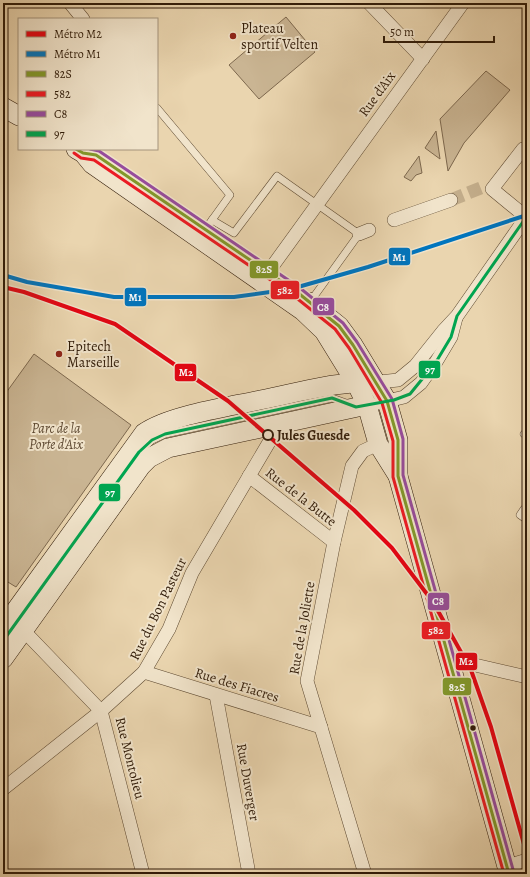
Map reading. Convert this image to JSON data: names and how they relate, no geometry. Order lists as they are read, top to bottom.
{
  "streets": {
    "street": [
      "Rue d'Aix",
      "Rue de la Butte",
      "Rue du Bon Pasteur",
      "Rue de la Joliette",
      "Rue des Fiacres",
      "Rue Montolieu",
      "Rue Duverger"
    ]
  },
  "crossings": [
    ["Rue de la Butte", "Rue du Bon Pasteur"],
    ["Rue de la Butte", "Rue de la Joliette"],
    ["Rue du Bon Pasteur", "Rue des Fiacres"],
    ["Rue du Bon Pasteur", "Rue Montolieu"],
    ["Rue de la Joliette", "Rue des Fiacres"],
    ["Rue des Fiacres", "Rue Duverger"]
  ],
  "parks": ["Parc de la Porte d'Aix"],
  "places": ["Plateau sportif Velten", "Epitech Marseille", "Jules Guesde"],
  "lines": [
    "transit line 82S",
    "transit line C8",
    "transit line 582",
    "metro line M1",
    "transit line 97",
    "metro line M2"
  ],
  "legend": [
    "Métro M2",
    "Métro M1",
    "82S",
    "582",
    "C8",
    "97"
  ],
  "scale_bar": "50 m"
}
